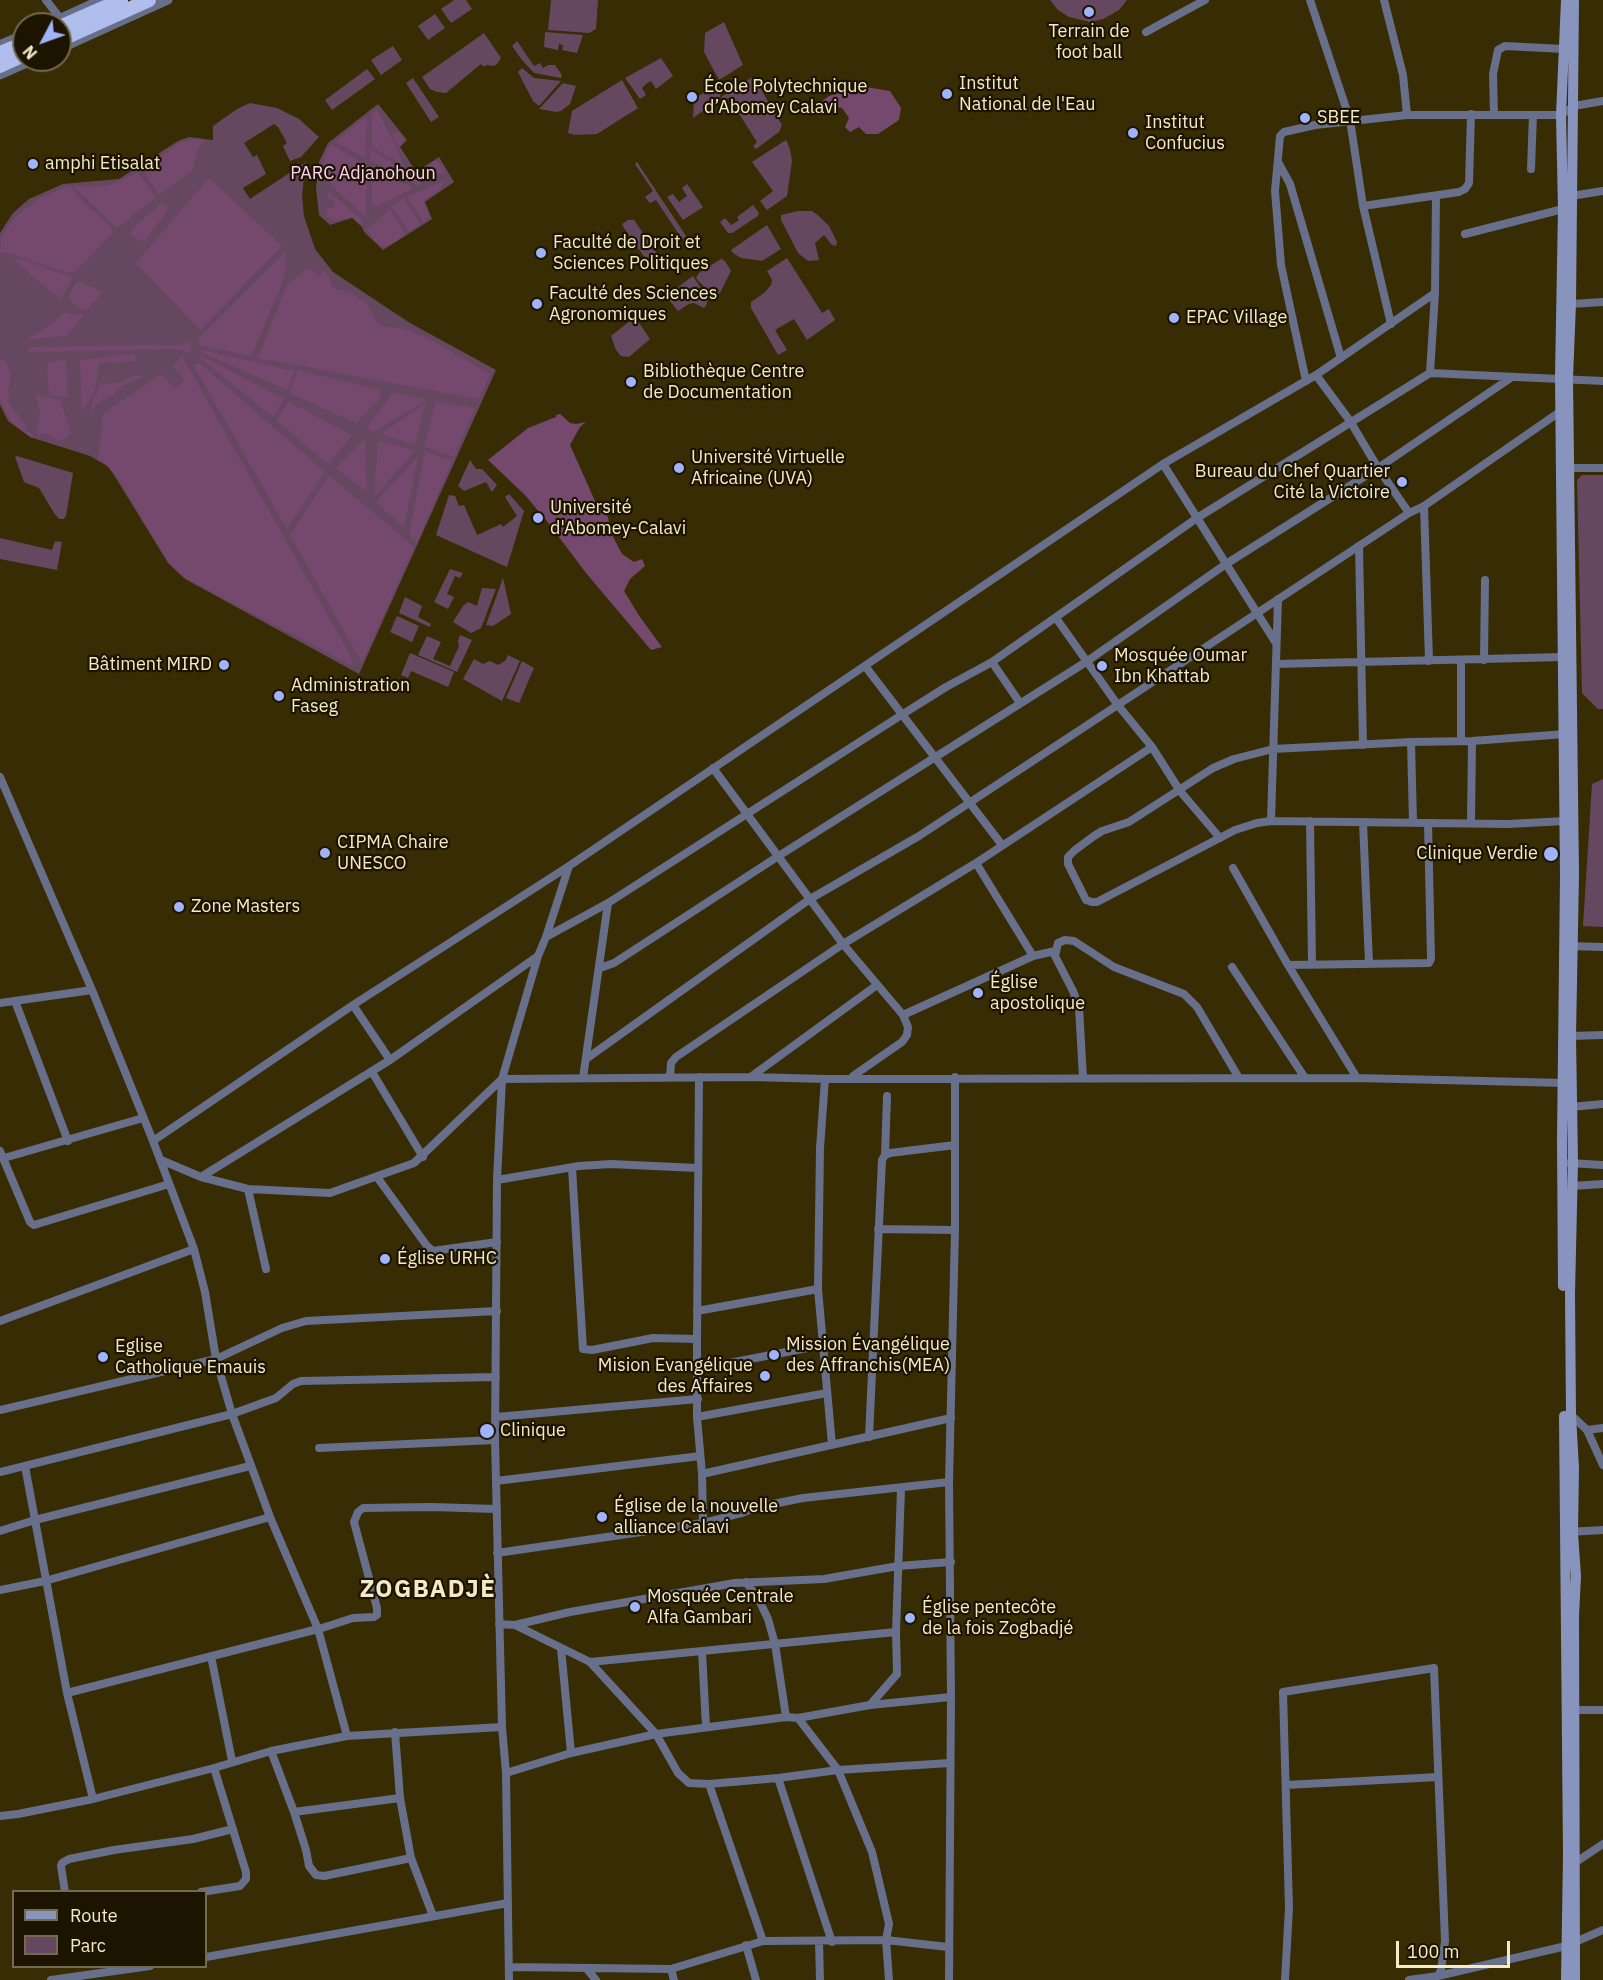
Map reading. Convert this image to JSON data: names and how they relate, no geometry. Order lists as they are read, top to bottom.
{
  "districts": ["ZOGBADJÈ"],
  "parks": ["PARC Adjanohoun"],
  "places": [
    "Terrain de foot ball",
    "Institut National de l'Eau",
    "École Polytechnique d’Abomey Calavi",
    "SBEE",
    "Institut Confucius",
    "amphi Etisalat",
    "Faculté de Droit et Sciences Politiques",
    "Faculté des Sciences Agronomiques",
    "EPAC Village",
    "Bibliothèque Centre de Documentation",
    "Université Virtuelle Africaine (UVA)",
    "Bureau du Chef Quartier Cité la Victoire",
    "Université d'Abomey-Calavi",
    "Bâtiment MIRD",
    "Mosquée Oumar Ibn Khattab",
    "Administration Faseg",
    "CIPMA Chaire UNESCO",
    "Clinique Verdie",
    "Zone Masters",
    "Église apostolique",
    "Église URHC",
    "Mission Évangélique des Affranchis(MEA)",
    "Eglise Catholique Emauis",
    "Mision Evangélique des Affaires",
    "Clinique",
    "Église de la nouvelle alliance Calavi",
    "Mosquée Centrale Alfa Gambari",
    "Église pentecôte de la fois Zogbadjé"
  ],
  "legend": ["Route", "Parc"],
  "scale_bar": "100 m",
  "north": "bottom left"
}
